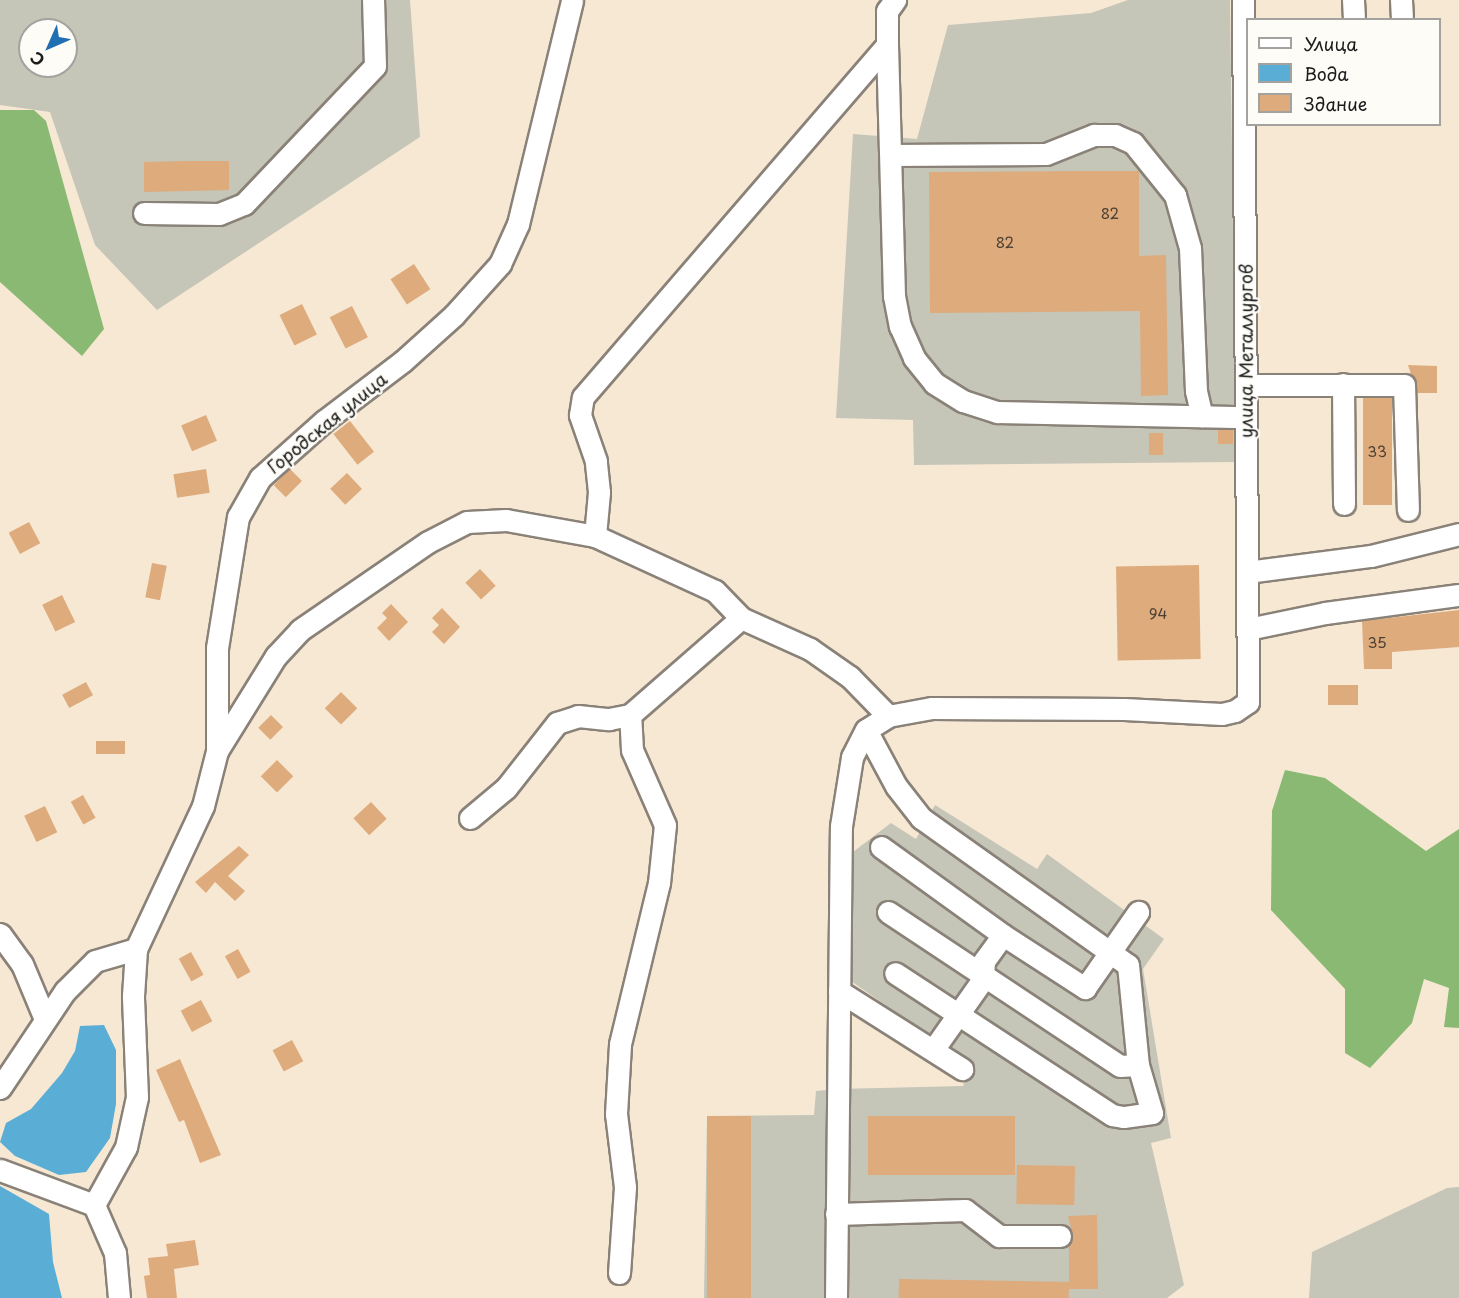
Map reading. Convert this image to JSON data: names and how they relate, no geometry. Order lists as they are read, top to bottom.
{
  "streets": {
    "street": ["улица Металлургов", "Городская улица"]
  },
  "house_numbers": [
    "82",
    "82",
    "33",
    "94",
    "35"
  ],
  "legend": ["Улица", "Вода", "Здание"],
  "north": "bottom left"
}
